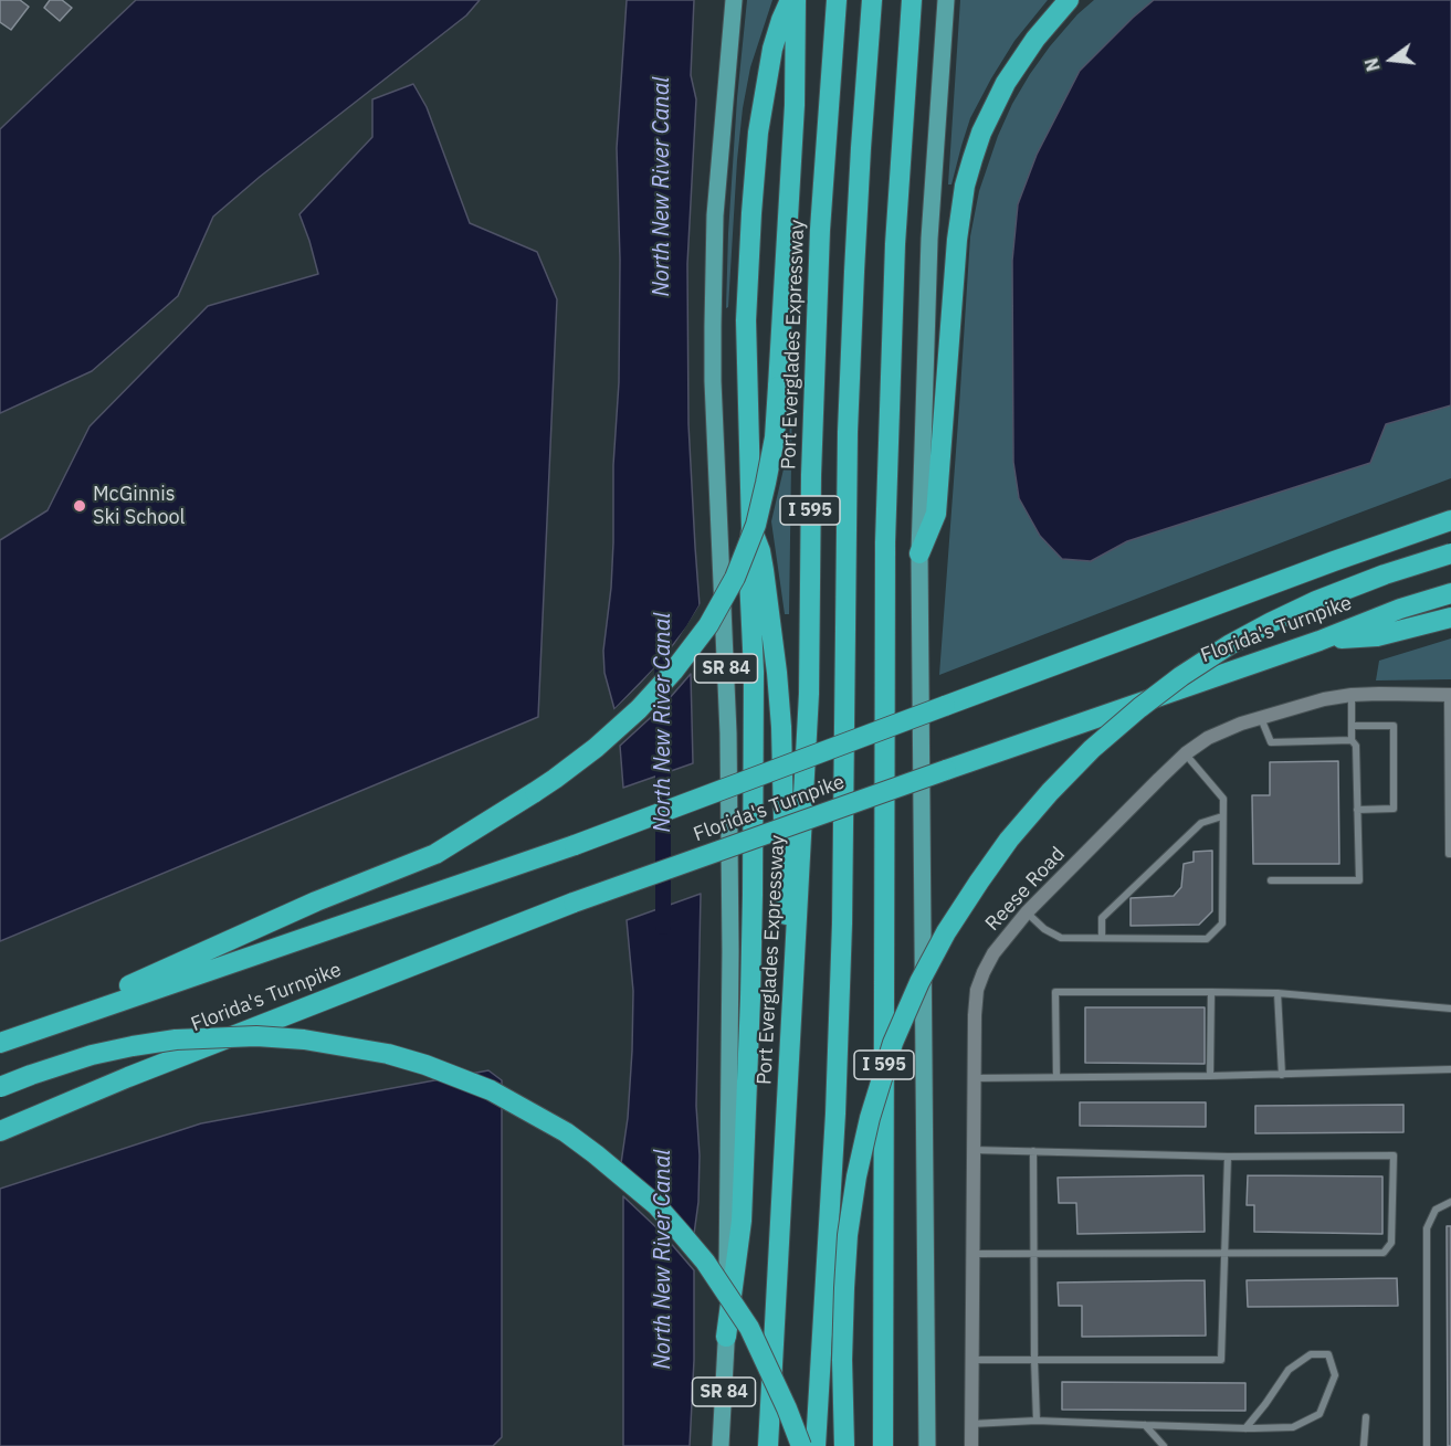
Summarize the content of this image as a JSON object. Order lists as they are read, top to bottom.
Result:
{
  "streets": {
    "highway": ["Port Everglades Expressway", "I 595", "Florida's Turnpike"],
    "main road": ["SR 84"],
    "street": ["Reese Road"]
  },
  "water": ["North New River Canal"],
  "places": ["McGinnis Ski School"],
  "north": "left"
}
